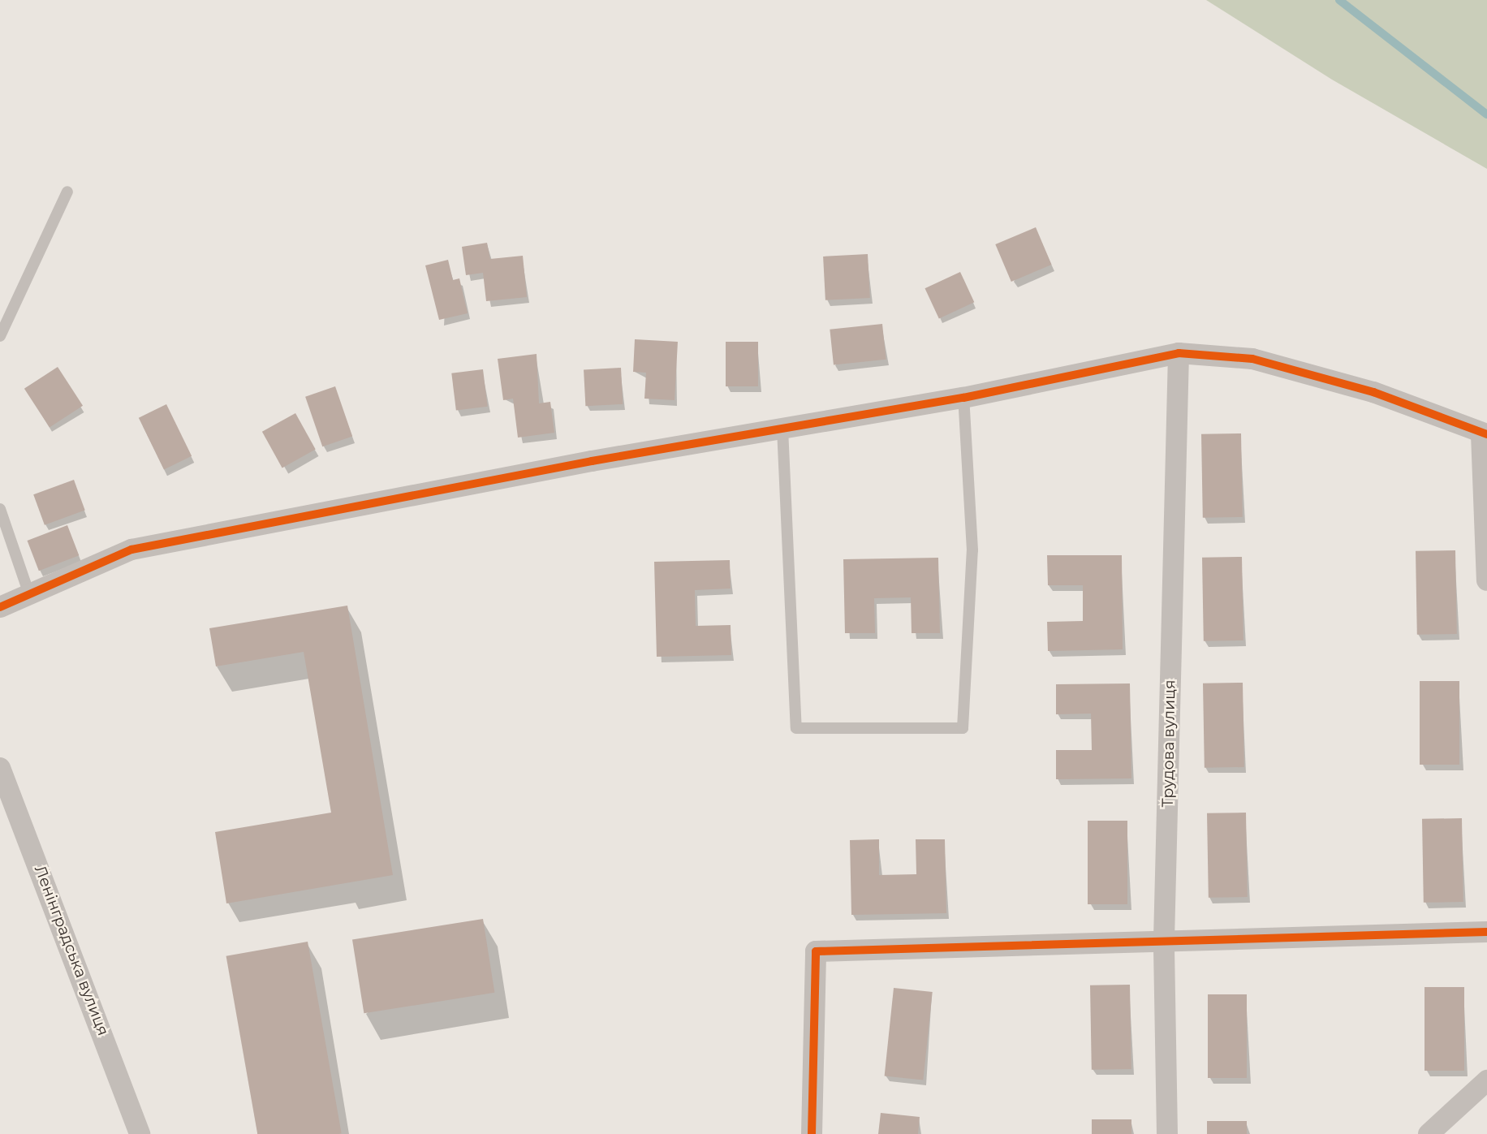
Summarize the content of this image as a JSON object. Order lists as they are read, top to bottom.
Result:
{
  "streets": {
    "street": ["Трудова вулиця", "Ленінградська вулиця"]
  }
}
